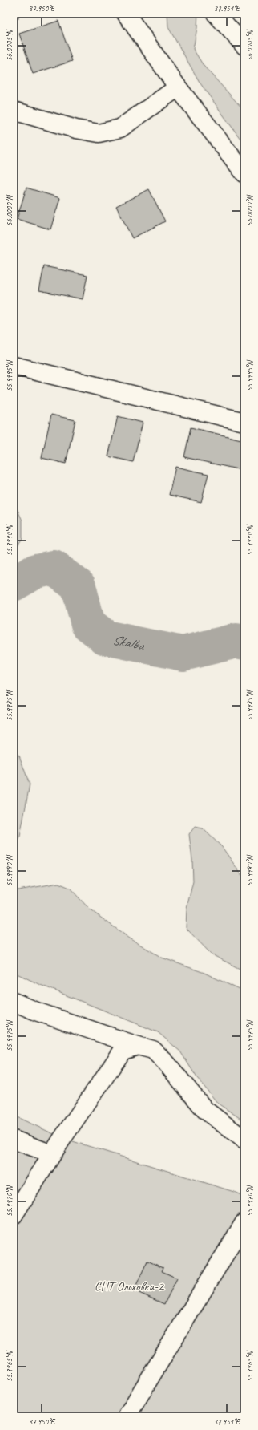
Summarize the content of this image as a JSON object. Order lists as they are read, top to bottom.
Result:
{
  "water": ["Skalba"],
  "parks": ["СНТ Ольховка-2"],
  "coordinates": [
    "37.950°E",
    "37.951°E",
    "56.0005°N",
    "56.0000°N",
    "55.9995°N",
    "55.9990°N",
    "55.9985°N",
    "55.9980°N",
    "55.9975°N",
    "55.9970°N",
    "55.9965°N"
  ]
}
